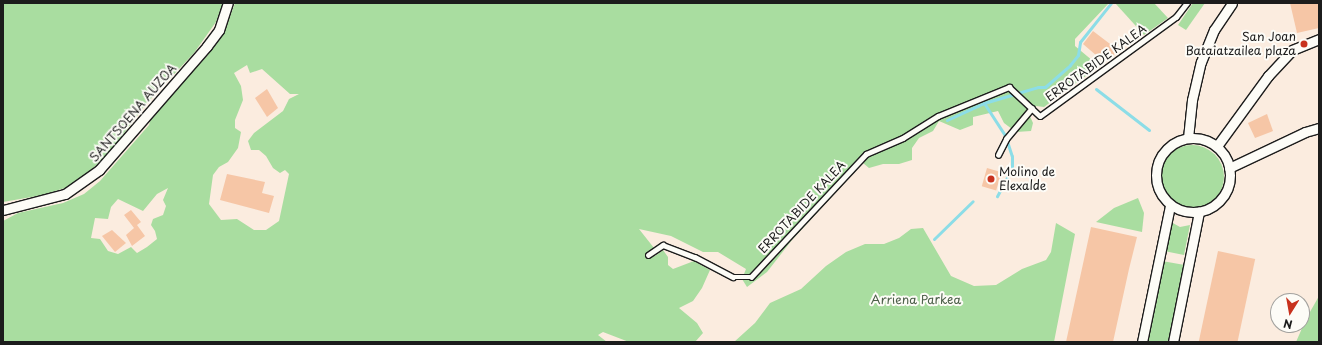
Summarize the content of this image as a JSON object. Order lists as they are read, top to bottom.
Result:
{
  "streets": {
    "street": ["SANTSOENA AUZOA"],
    "lane": ["ERROTABIDE KALEA"]
  },
  "parks": ["Arriena Parkea"],
  "places": ["San Joan Bataiatzailea plaza", "Molino de Elexalde"],
  "north": "bottom"
}
